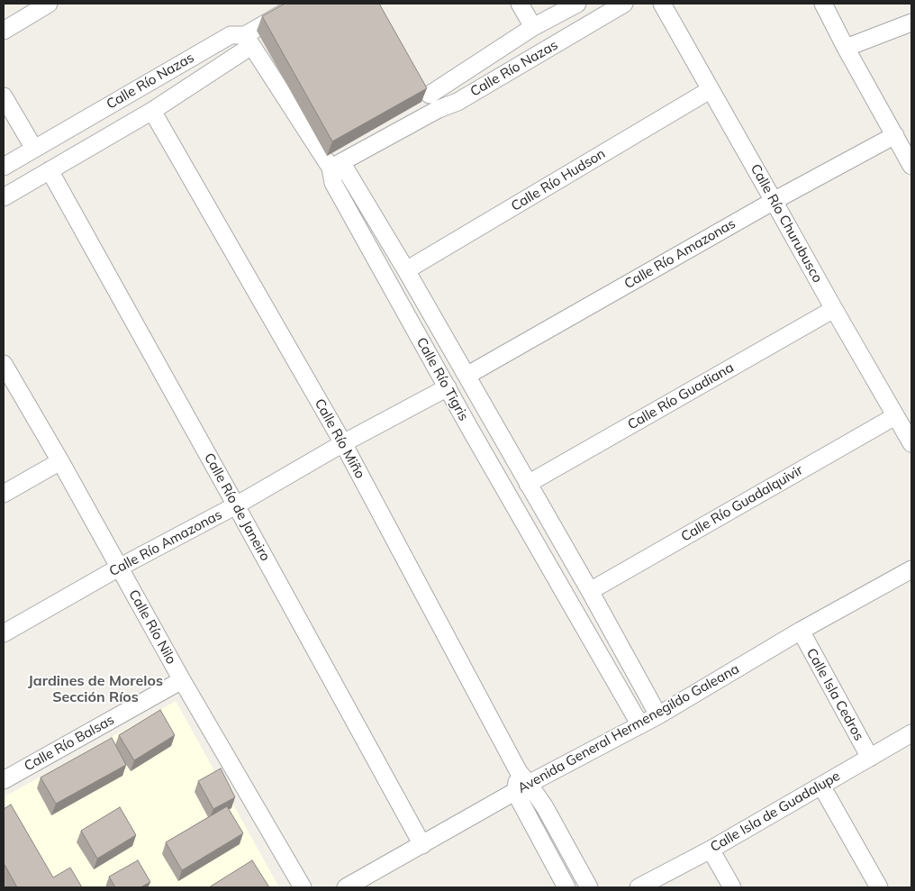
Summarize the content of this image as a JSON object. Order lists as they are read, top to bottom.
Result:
{
  "streets": {
    "street": [
      "Calle Río Nazas",
      "Calle Río Hudson",
      "Calle Río Churubusco",
      "Calle Río Amazonas",
      "Calle Río Tigris",
      "Calle Río Guadiana",
      "Calle Río Miño",
      "Calle Río Guadalquivir",
      "Calle Río de Janeiro",
      "Calle Río Nilo",
      "Calle Isla Cedros",
      "Avenida General Hermenegildo Galeana",
      "Calle Río Balsas",
      "Calle Isla de Guadalupe"
    ]
  },
  "crossings": [
    ["Calle Río Nazas", "Calle Río Tigris"],
    ["Calle Río Nazas", "Calle Río Miño"],
    ["Calle Río Nazas", "Calle Río de Janeiro"],
    ["Calle Río Hudson", "Calle Río Churubusco"],
    ["Calle Río Hudson", "Calle Río Tigris"],
    ["Calle Río Churubusco", "Calle Río Amazonas"],
    ["Calle Río Churubusco", "Calle Río Guadiana"],
    ["Calle Río Churubusco", "Calle Río Guadalquivir"],
    ["Calle Río Amazonas", "Calle Río Tigris"],
    ["Calle Río Amazonas", "Calle Río Miño"],
    ["Calle Río Amazonas", "Calle Río de Janeiro"],
    ["Calle Río Amazonas", "Calle Río Nilo"],
    ["Calle Río Tigris", "Calle Río Guadiana"],
    ["Calle Río Tigris", "Calle Río Guadalquivir"],
    ["Calle Río Tigris", "Avenida General Hermenegildo Galeana"],
    ["Calle Río Miño", "Avenida General Hermenegildo Galeana"],
    ["Calle Río de Janeiro", "Avenida General Hermenegildo Galeana"],
    ["Calle Río Nilo", "Calle Río Balsas"],
    ["Calle Isla Cedros", "Avenida General Hermenegildo Galeana"],
    ["Calle Isla Cedros", "Calle Isla de Guadalupe"]
  ],
  "districts": ["Jardines de Morelos Sección Ríos"]
}
